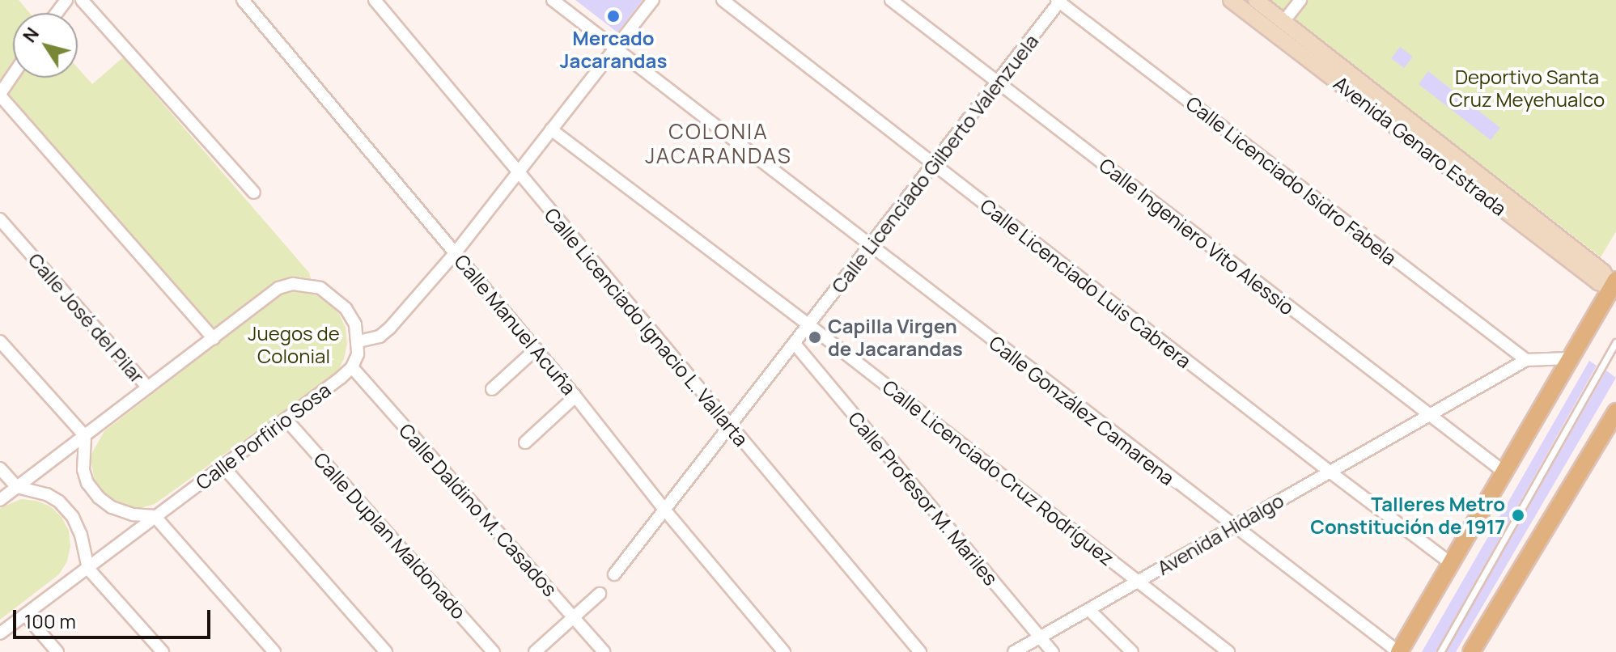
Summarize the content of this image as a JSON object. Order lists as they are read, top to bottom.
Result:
{
  "streets": {
    "street": [
      "Avenida Genaro Estrada",
      "Calle Licenciado Gilberto Valenzuela",
      "Calle Licenciado Isidro Fabela",
      "Calle Ingeniero Vito Alessio",
      "Calle Licenciado Luis Cabrera",
      "Calle José del Pilar",
      "Calle Manuel Acuña",
      "Calle Licenciado Ignacio L. Vallarta",
      "Calle González Camarena",
      "Calle Porfirio Sosa",
      "Calle Licenciado Cruz Rodríguez",
      "Calle Profesor M. Mariles",
      "Calle Daldino M. Casados",
      "Avenida Hidalgo",
      "Calle Duplan Maldonado"
    ]
  },
  "crossings": [
    ["Calle Licenciado Gilberto Valenzuela", "Calle Licenciado Isidro Fabela"],
    ["Calle Licenciado Gilberto Valenzuela", "Calle Ingeniero Vito Alessio"],
    ["Calle Licenciado Gilberto Valenzuela", "Calle Licenciado Luis Cabrera"],
    ["Calle Licenciado Gilberto Valenzuela", "Calle Manuel Acuña"],
    ["Calle Licenciado Gilberto Valenzuela", "Calle Licenciado Ignacio L. Vallarta"],
    ["Calle Licenciado Gilberto Valenzuela", "Calle González Camarena"],
    ["Calle Licenciado Gilberto Valenzuela", "Calle Licenciado Cruz Rodríguez"],
    ["Calle Licenciado Gilberto Valenzuela", "Calle Profesor M. Mariles"],
    ["Calle Licenciado Isidro Fabela", "Avenida Hidalgo"],
    ["Calle Ingeniero Vito Alessio", "Avenida Hidalgo"],
    ["Calle Licenciado Luis Cabrera", "Avenida Hidalgo"],
    ["Calle González Camarena", "Avenida Hidalgo"],
    ["Calle Porfirio Sosa", "Calle Daldino M. Casados"],
    ["Calle Porfirio Sosa", "Calle Duplan Maldonado"],
    ["Calle Licenciado Cruz Rodríguez", "Avenida Hidalgo"],
    ["Calle Profesor M. Mariles", "Avenida Hidalgo"]
  ],
  "districts": ["COLONIA JACARANDAS"],
  "parks": ["Deportivo Santa Cruz Meyehualco", "Juegos de Colonial"],
  "places": ["Mercado Jacarandas", "Capilla Virgen de Jacarandas", "Talleres Metro Constitución de 1917"],
  "scale_bar": "100 m",
  "north": "top left"
}
